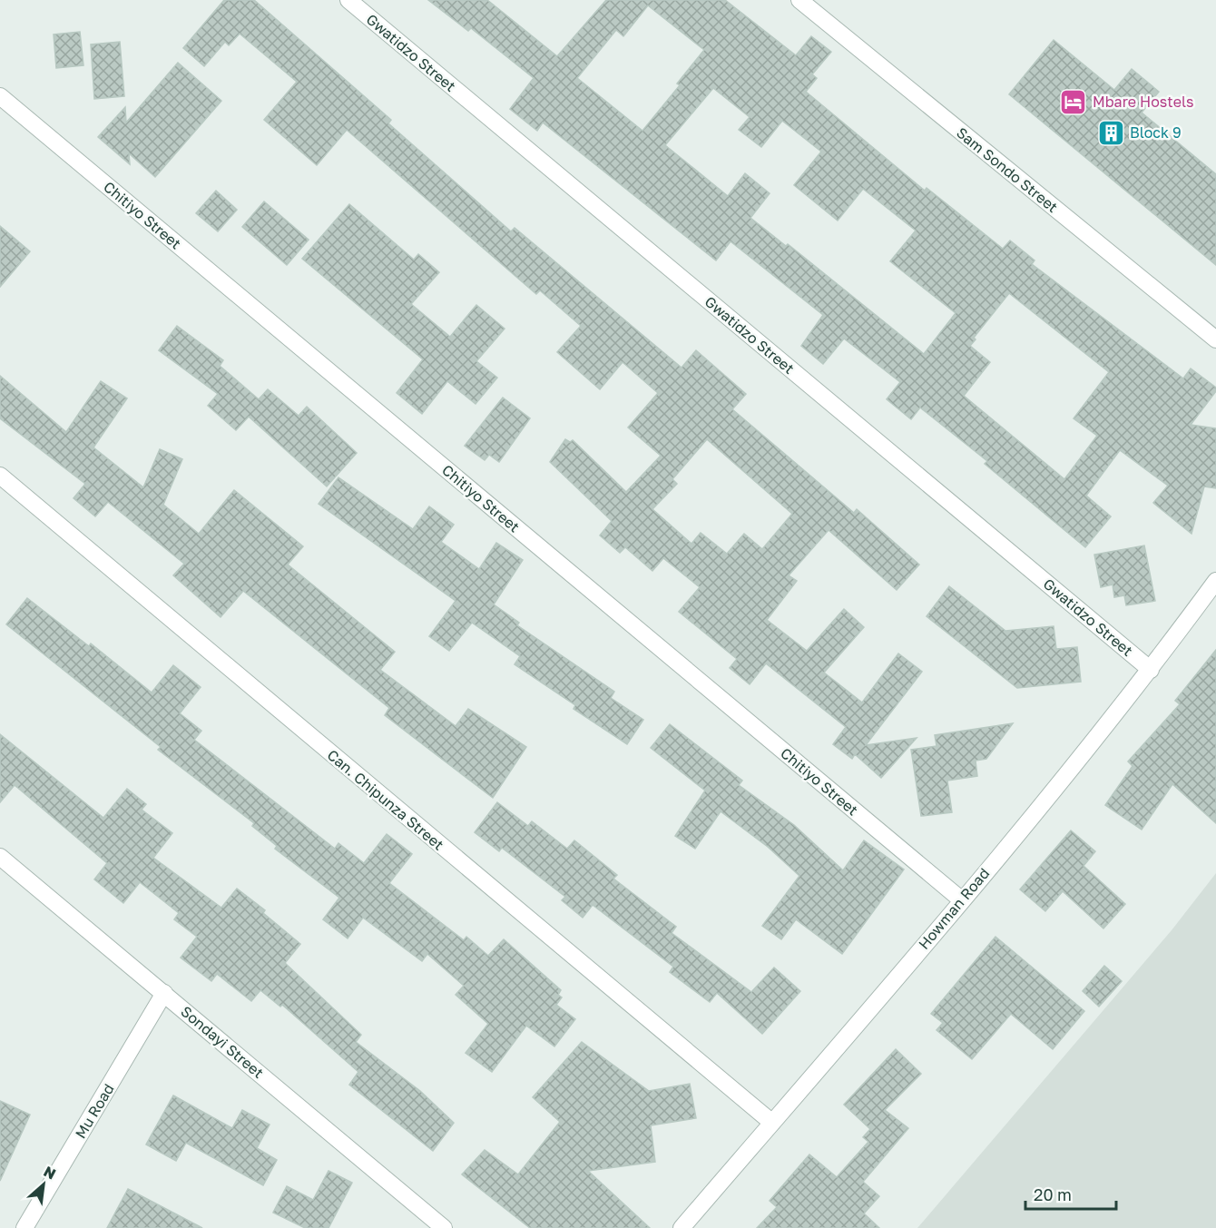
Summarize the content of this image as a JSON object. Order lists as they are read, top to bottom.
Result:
{
  "streets": {
    "street": [
      "Gwatidzo Street",
      "Sam Sondo Street",
      "Chitiyo Street",
      "Can. Chipunza Street",
      "Howman Road",
      "Sondayi Street",
      "Mu Road"
    ]
  },
  "crossings": [
    ["Gwatidzo Street", "Howman Road"],
    ["Chitiyo Street", "Howman Road"],
    ["Can. Chipunza Street", "Howman Road"],
    ["Sondayi Street", "Mu Road"]
  ],
  "places": {
    "hotel": ["Mbare Hostels"],
    "building": ["Block 9"]
  },
  "scale_bar": "20 m",
  "north": "top right"
}
